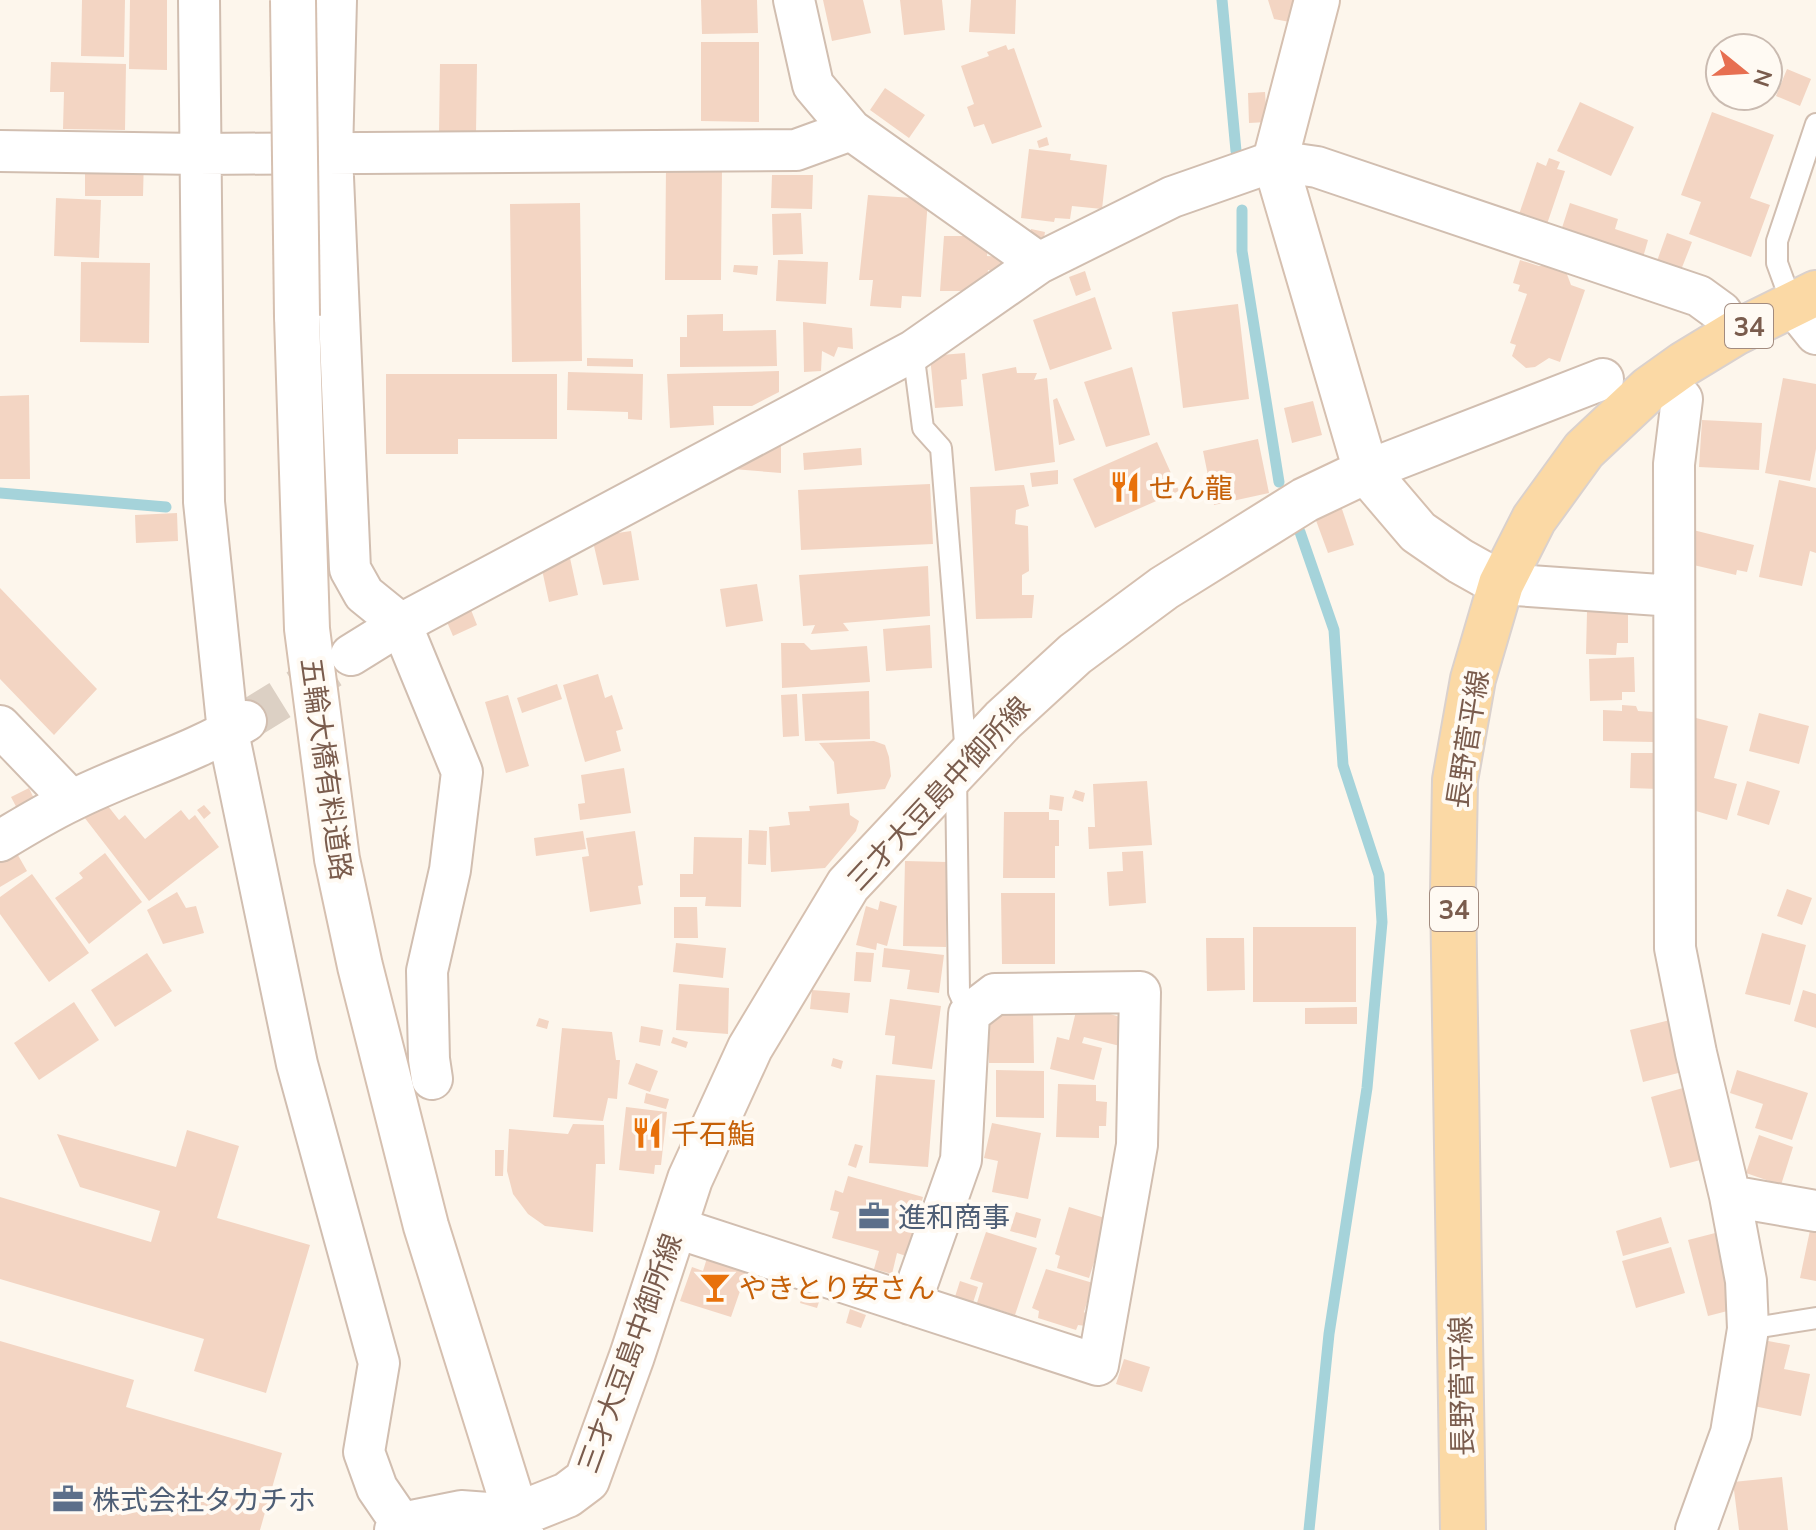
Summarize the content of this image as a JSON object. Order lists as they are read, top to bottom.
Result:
{
  "streets": {
    "main road": [
      "34",
      "長野菅平線",
      "五輪大橋有料道路",
      "三才大豆島中御所線"
    ]
  },
  "crossings": [
    ["五輪大橋有料道路", "三才大豆島中御所線"]
  ],
  "places": {
    "restaurant": ["せん龍", "千石鮨"],
    "office": ["進和商事", "株式会社タカチホ"],
    "bar": ["やきとり安さん"]
  },
  "north": "right"
}
